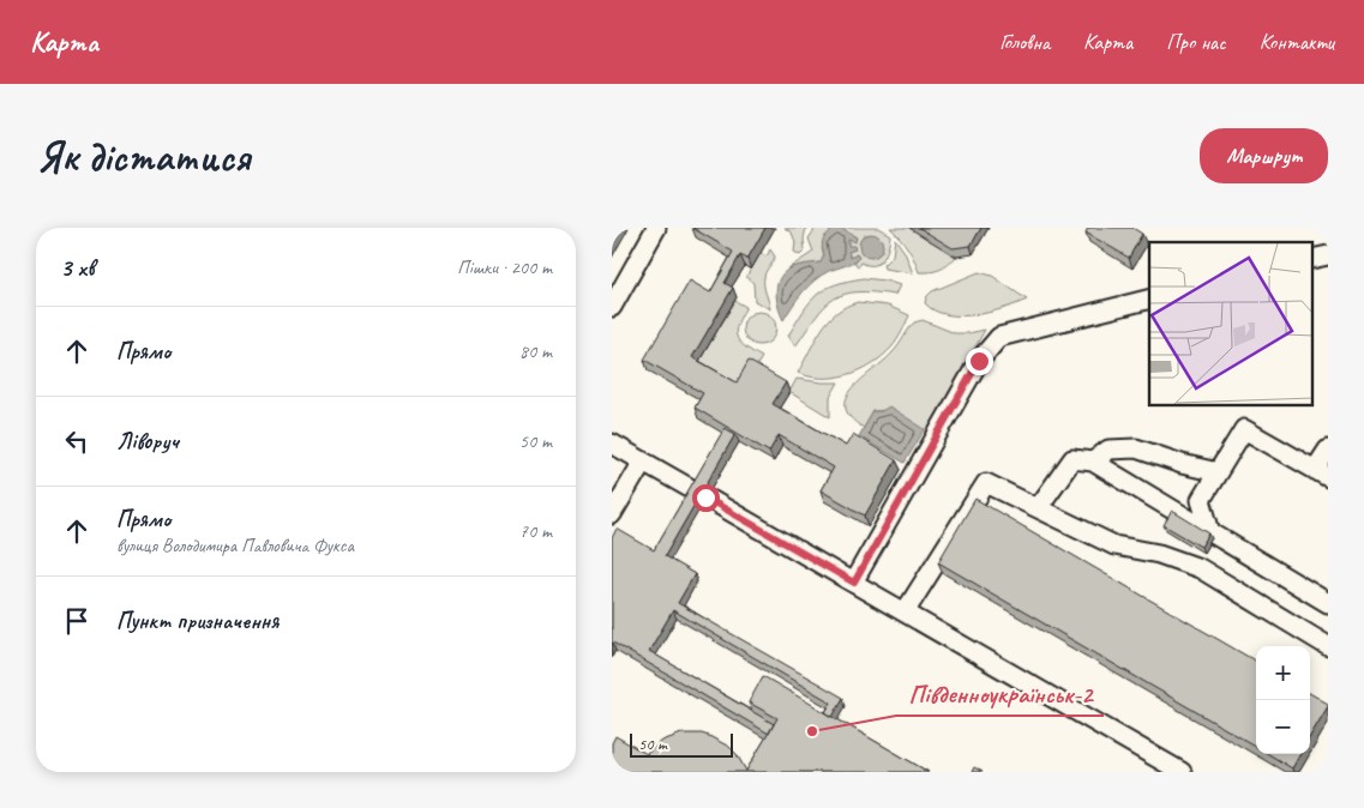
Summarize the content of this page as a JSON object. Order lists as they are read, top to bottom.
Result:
{
  "places": ["Південноукраїнськ-2"],
  "scale_bar": "50 m",
  "page": {
    "header": "Карта",
    "nav": [
      "Головна",
      "Карта",
      "Про нас",
      "Контакти"
    ],
    "buttons": "Маршрут",
    "title": "Як дістатися",
    "heading": ["3 хв", "Пішки · 200 m"],
    "list": [
      ["Прямо", "80 m"],
      ["Ліворуч", "50 m"],
      ["Прямо", "вулиця Володимира Павловича Фукса", "70 m"],
      "Пункт призначення"
    ],
    "map_buttons": ["+", "−"],
    "scale": "50 m"
  }
}
